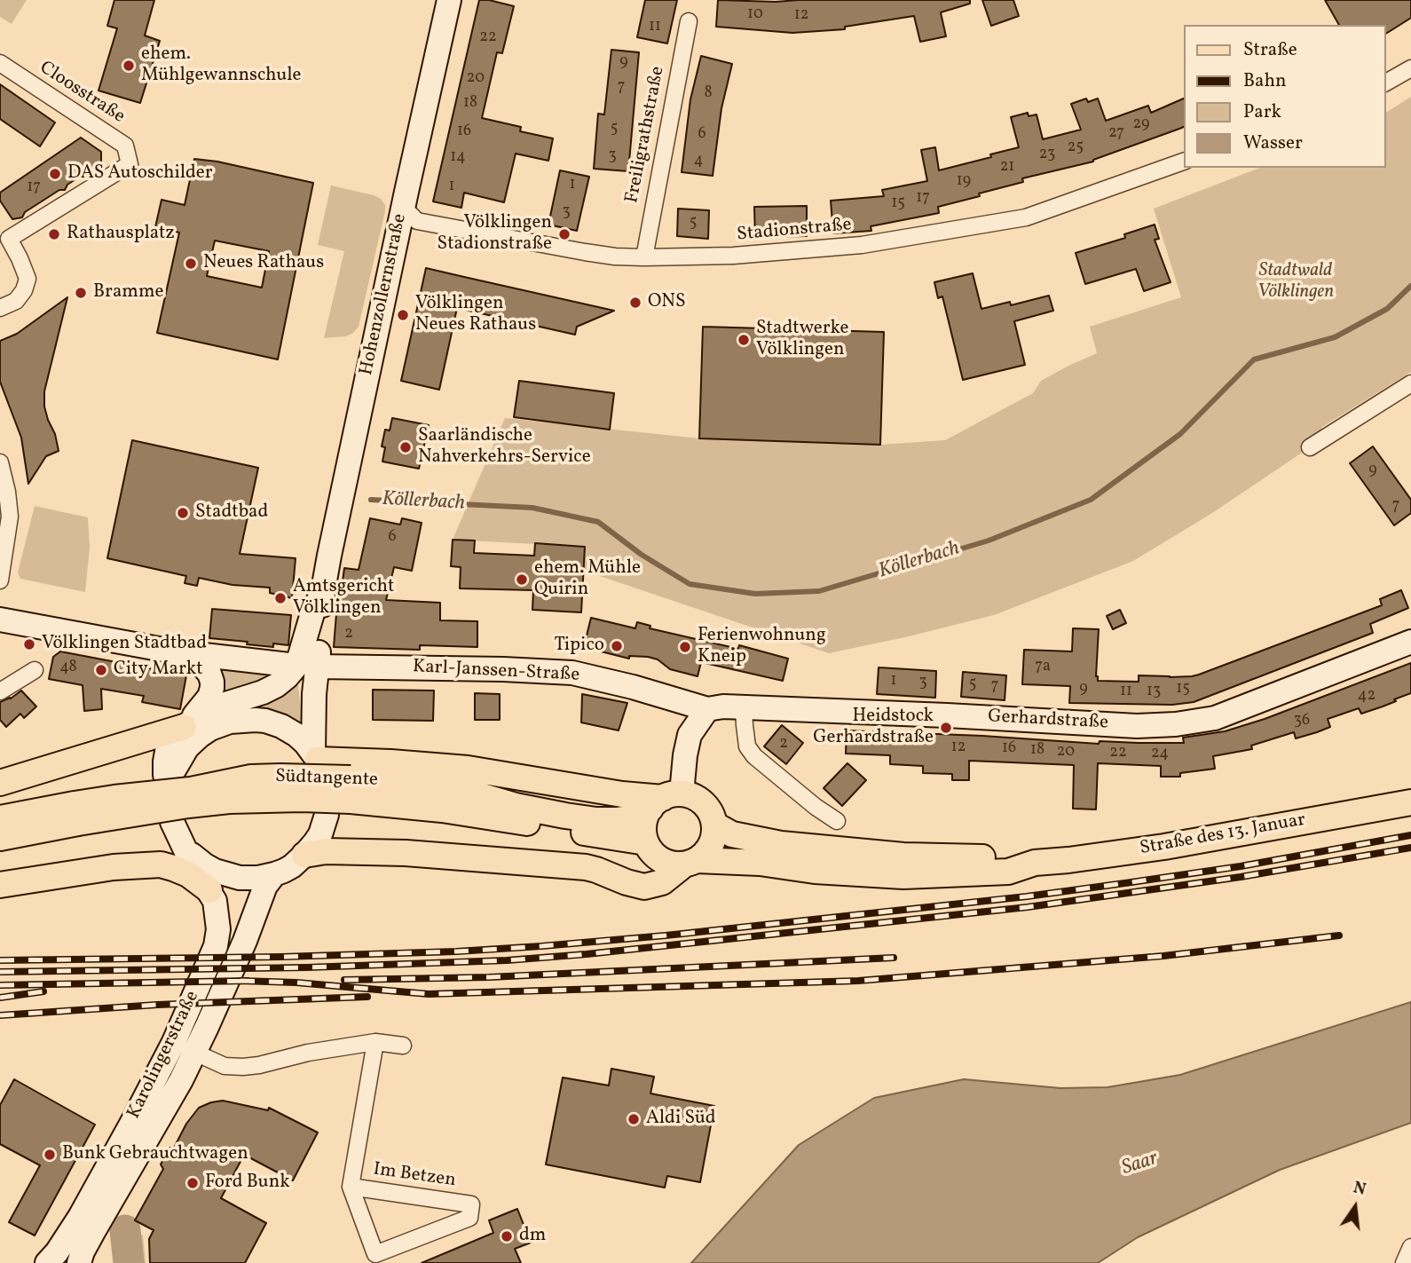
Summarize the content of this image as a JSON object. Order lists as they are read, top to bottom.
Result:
{
  "streets": {
    "main road": [
      "Hohenzollernstraße",
      "Karl-Janssen-Straße",
      "Gerhardstraße",
      "Südtangente",
      "Straße des 13. Januar",
      "Karolingerstraße"
    ],
    "street": [
      "Cloosstraße",
      "Freiligrathstraße",
      "Stadionstraße",
      "Im Betzen"
    ]
  },
  "crossings": [
    ["Freiligrathstraße", "Stadionstraße"],
    ["Stadionstraße", "Hohenzollernstraße"],
    ["Hohenzollernstraße", "Karl-Janssen-Straße"],
    ["Hohenzollernstraße", "Karolingerstraße"],
    ["Karl-Janssen-Straße", "Gerhardstraße"],
    ["Karl-Janssen-Straße", "Karolingerstraße"],
    ["Südtangente", "Straße des 13. Januar"]
  ],
  "water": ["Köllerbach", "Saar"],
  "parks": ["Stadtwald Völklingen"],
  "places": [
    "ehem. Mühlgewannschule",
    "DAS Autoschilder",
    "Rathausplatz",
    "Völklingen Stadionstraße",
    "Neues Rathaus",
    "Bramme",
    "ONS",
    "Völklingen Neues Rathaus",
    "Stadtwerke Völklingen",
    "Saarländische Nahverkehrs-Service",
    "Stadtbad",
    "ehem. Mühle Quirin",
    "Amtsgericht Völklingen",
    "Völklingen Stadtbad",
    "Tipico",
    "Ferienwohnung Kneip",
    "City Markt",
    "Heidstock Gerhardstraße",
    "Aldi Süd",
    "Bunk Gebrauchtwagen",
    "Ford Bunk",
    "dm"
  ],
  "house_numbers": [
    "10",
    "12",
    "11",
    "22",
    "9",
    "20",
    "7",
    "8",
    "18",
    "29",
    "5",
    "16",
    "27",
    "6",
    "25",
    "23",
    "3",
    "14",
    "4",
    "21",
    "19",
    "1",
    "1",
    "17",
    "17",
    "15",
    "3",
    "5",
    "9",
    "7",
    "6",
    "2",
    "7a",
    "48",
    "1",
    "3",
    "5",
    "7",
    "9",
    "15",
    "11",
    "13",
    "42",
    "36",
    "2",
    "12",
    "16",
    "18",
    "20",
    "22",
    "24"
  ],
  "legend": [
    "Straße",
    "Bahn",
    "Park",
    "Wasser"
  ],
  "north": "top"
}
